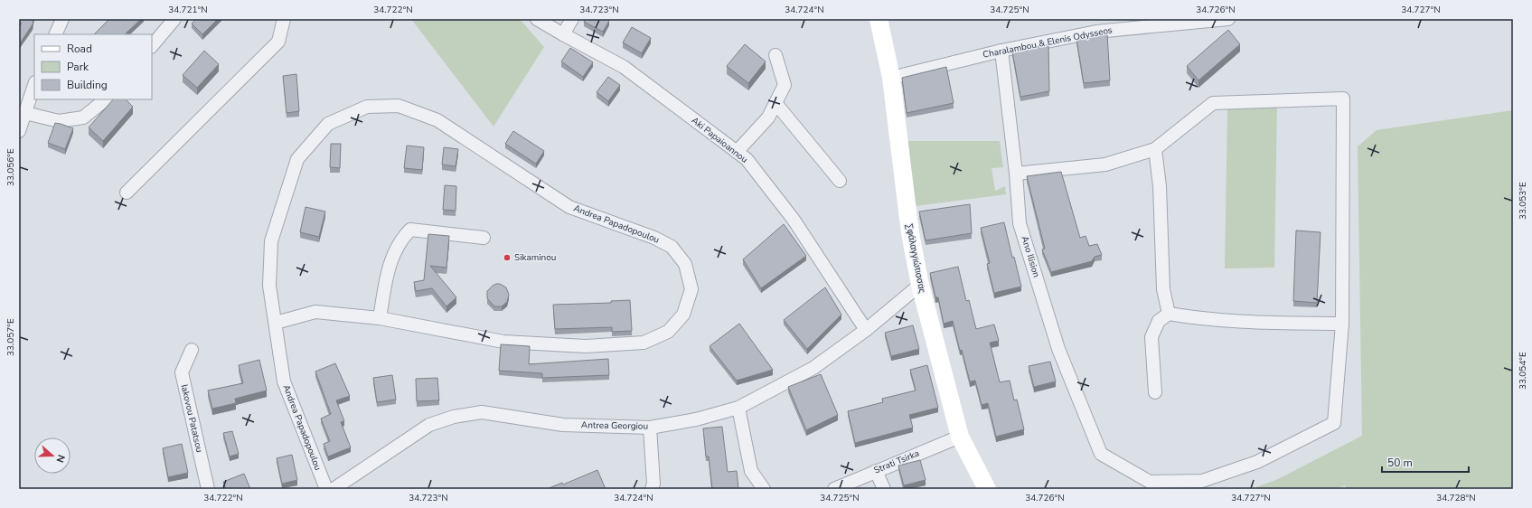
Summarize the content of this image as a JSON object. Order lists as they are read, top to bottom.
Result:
{
  "streets": {
    "street": [
      "Charalambou & Elenis Odysseos",
      "Aki Papaioannou",
      "Andrea Papadopoulou",
      "Ano Ilision",
      "Σφάλαγγιώτισσας",
      "Iakovou Patatsou",
      "Antrea Georgiou",
      "Strati Tsirka"
    ]
  },
  "crossings": [
    ["Charalambou & Elenis Odysseos", "Ano Ilision"],
    ["Charalambou & Elenis Odysseos", "Σφάλαγγιώτισσας"],
    ["Aki Papaioannou", "Antrea Georgiou"],
    ["Σφάλαγγιώτισσας", "Antrea Georgiou"],
    ["Σφάλαγγιώτισσας", "Strati Tsirka"]
  ],
  "places": ["Sikaminou"],
  "legend": ["Road", "Park", "Building"],
  "scale_bar": "50 m",
  "north": "right",
  "coordinates": [
    "34.721°N",
    "34.722°N",
    "34.723°N",
    "34.724°N",
    "34.725°N",
    "34.726°N",
    "34.727°N",
    "33.056°E",
    "33.053°E",
    "33.057°E",
    "33.054°E",
    "34.728°N"
  ]
}
